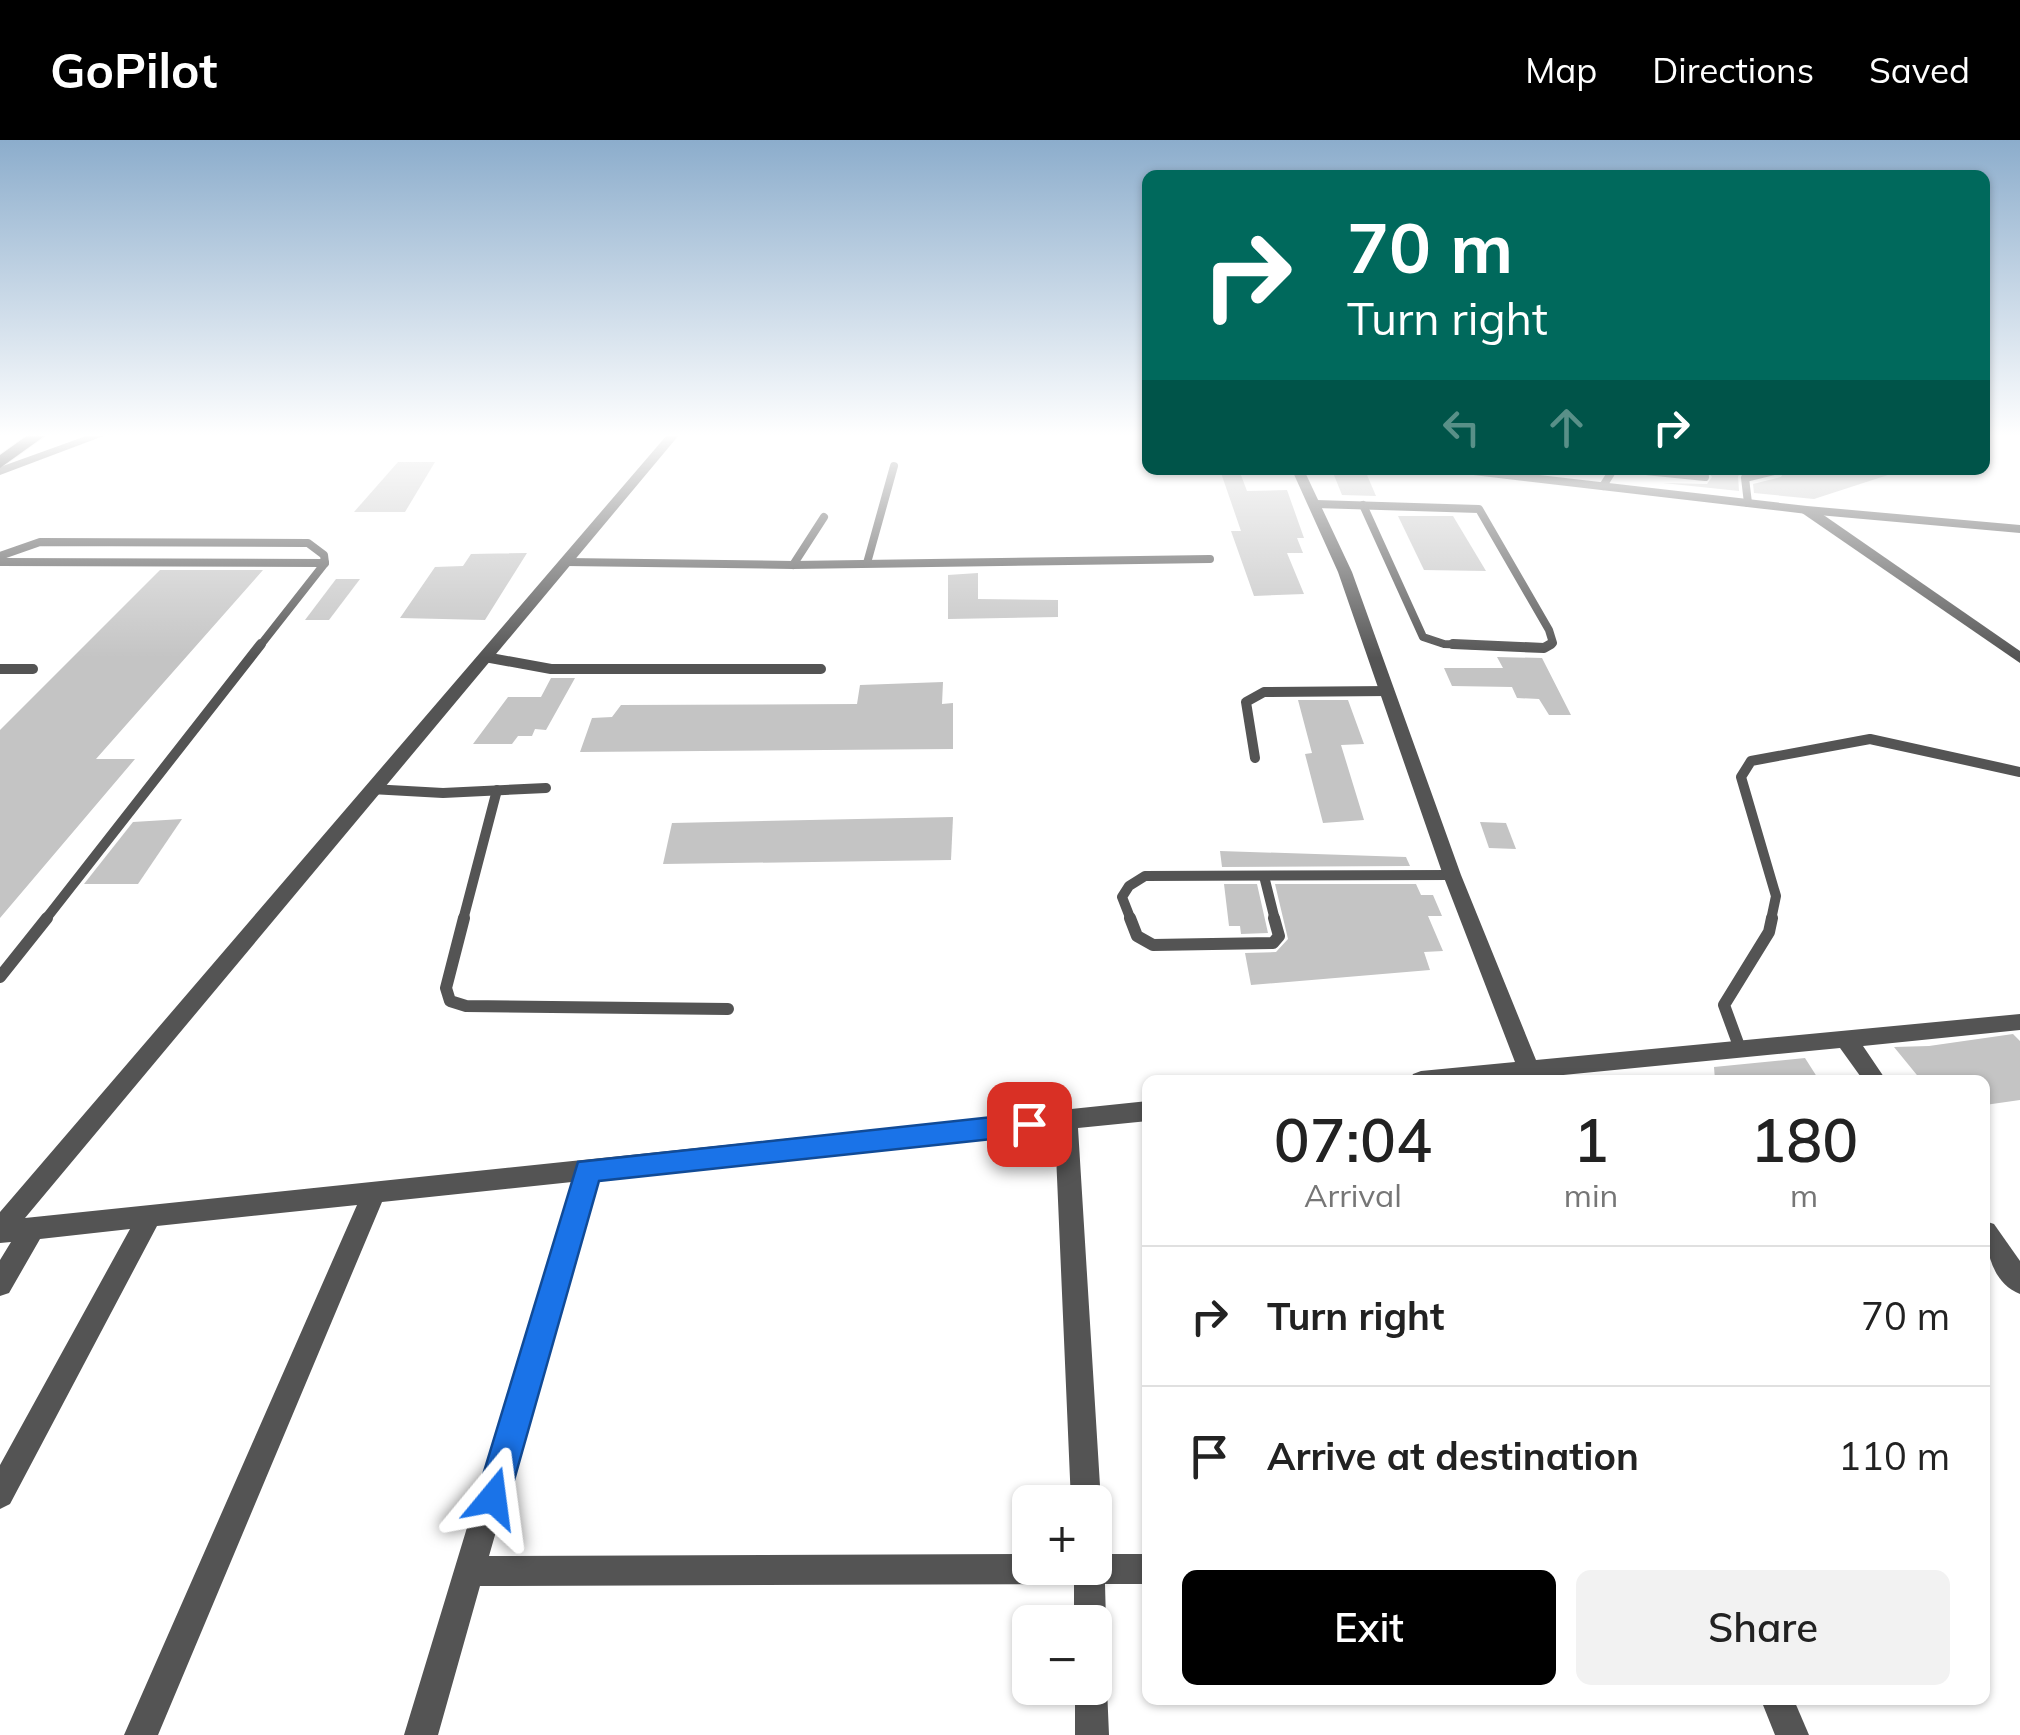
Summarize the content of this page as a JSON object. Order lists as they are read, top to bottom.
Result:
{
  "page": {
    "header": "GoPilot",
    "nav": ["Map", "Directions", "Saved"],
    "turn": ["70 m", "Turn right"],
    "eta": [
      "07:04",
      "Arrival",
      "1",
      "min",
      "180",
      "m"
    ],
    "list": [
      {
        "name": "Turn right",
        "value": "70 m"
      },
      {
        "name": "Arrive at destination",
        "value": "110 m"
      }
    ],
    "map_buttons": ["+", "−"],
    "buttons": ["Exit", "Share"]
  }
}
